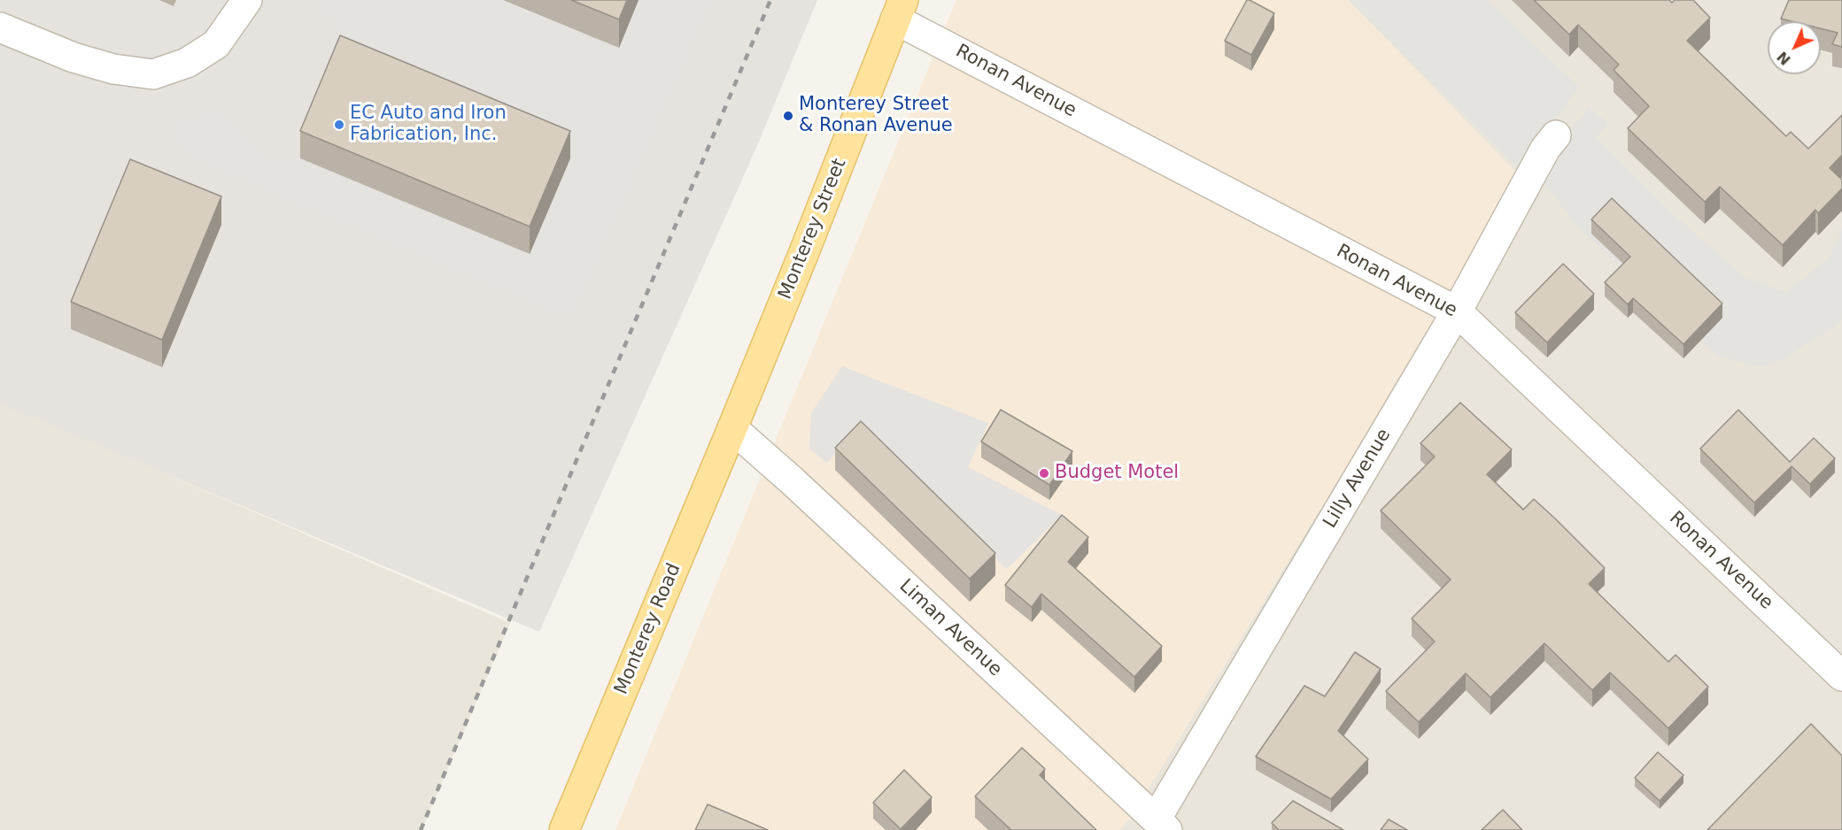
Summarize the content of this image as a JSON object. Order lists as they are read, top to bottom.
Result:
{
  "streets": {
    "main road": ["Monterey Street", "Monterey Road"],
    "street": ["Ronan Avenue", "Lilly Avenue", "Liman Avenue"]
  },
  "crossings": [
    ["Ronan Avenue", "Monterey Street"],
    ["Ronan Avenue", "Lilly Avenue"],
    ["Monterey Street", "Liman Avenue"],
    ["Monterey Street", "Monterey Road"],
    ["Lilly Avenue", "Liman Avenue"],
    ["Liman Avenue", "Monterey Road"]
  ],
  "places": ["Monterey Street & Ronan Avenue", "EC Auto and Iron Fabrication, Inc.", "Budget Motel"],
  "north": "bottom left"
}
